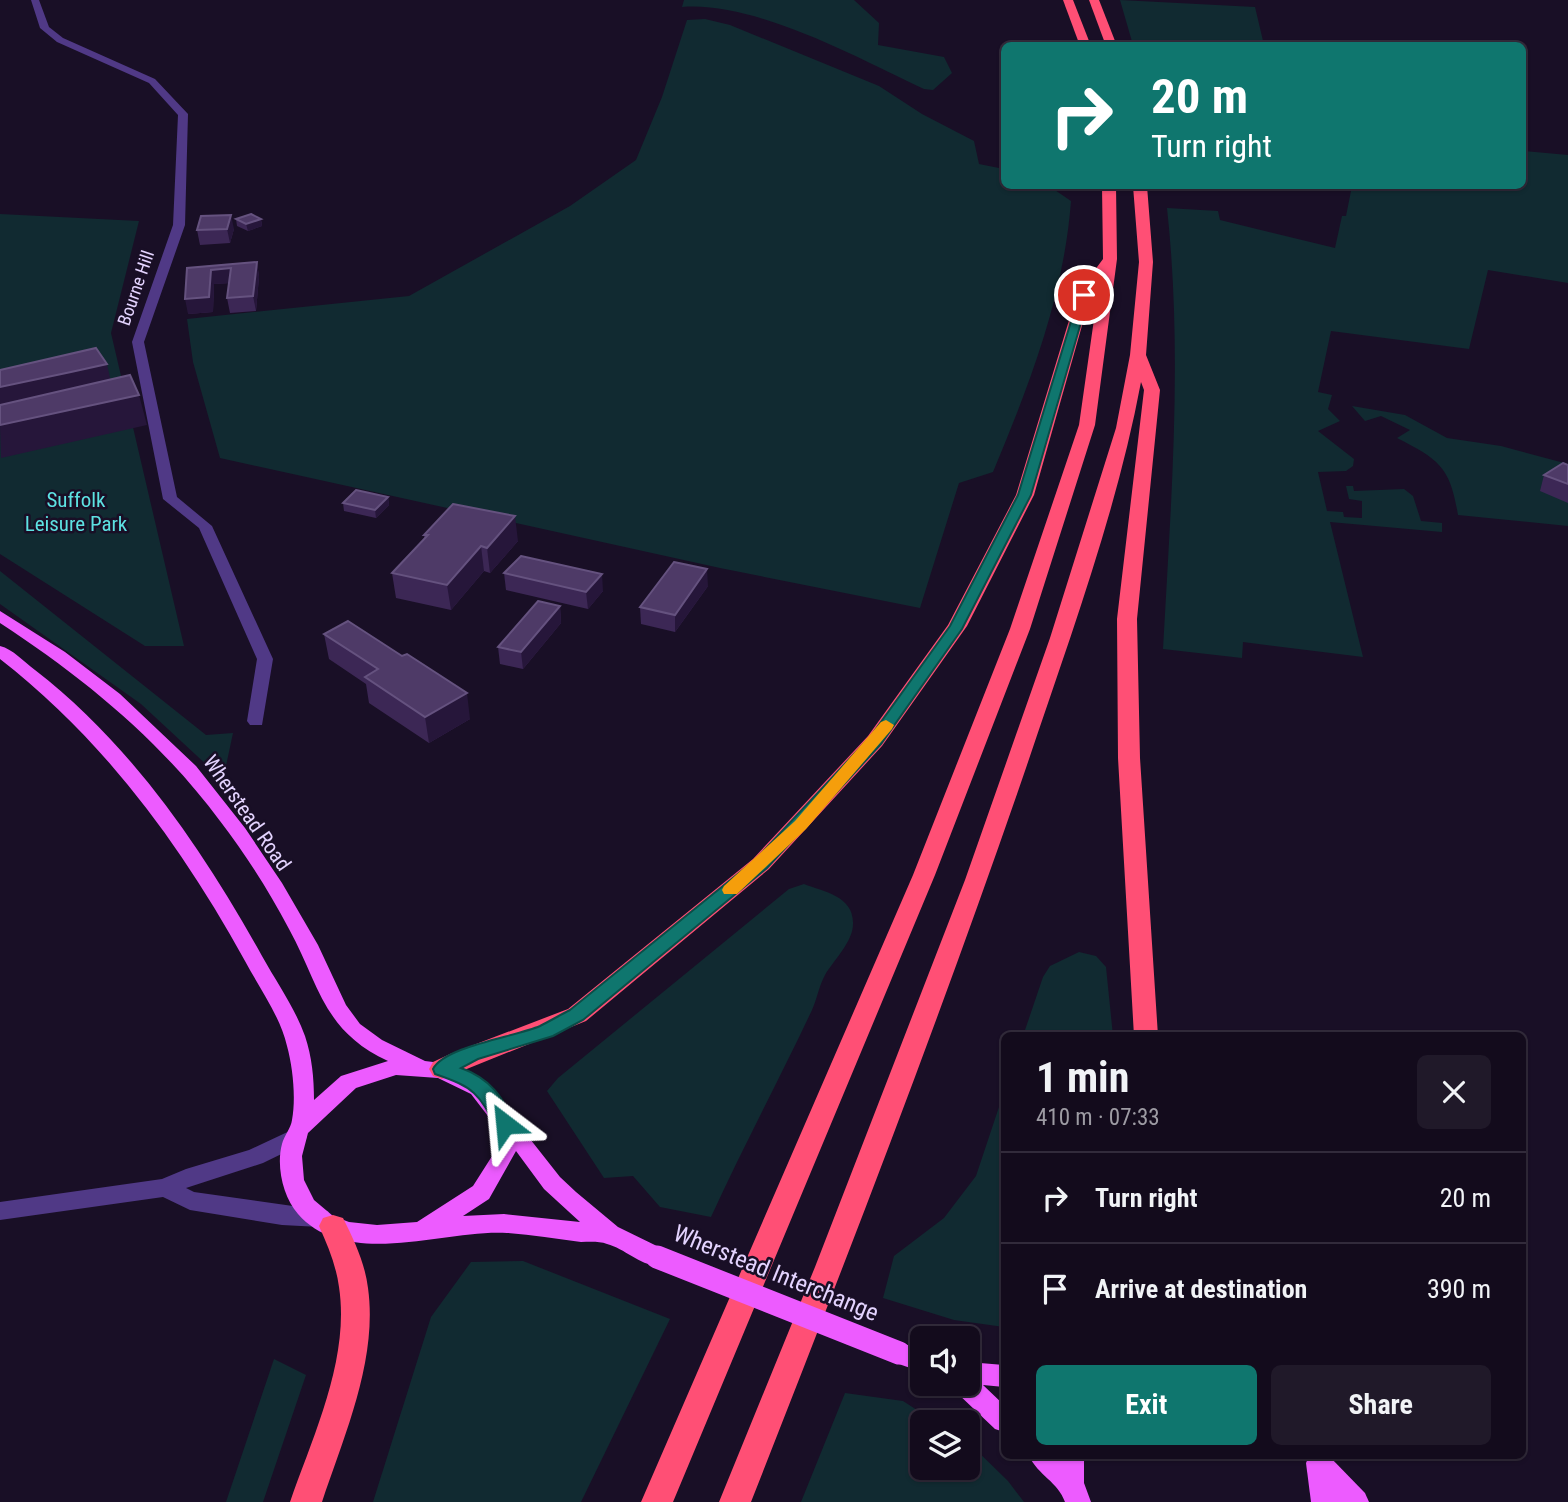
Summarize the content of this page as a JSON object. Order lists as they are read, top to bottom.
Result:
{
  "streets": {
    "main road": ["Wherstead Road", "Wherstead Interchange"],
    "street": ["Bourne Hill"]
  },
  "crossings": [
    ["Wherstead Road", "Wherstead Interchange"]
  ],
  "parks": ["Suffolk Leisure Park"],
  "page": {
    "turn": ["20 m", "Turn right"],
    "heading": ["1 min", "410 m · 07:33"],
    "list": [
      {
        "name": "Turn right",
        "value": "20 m"
      },
      {
        "name": "Arrive at destination",
        "value": "390 m"
      }
    ],
    "buttons": ["Exit", "Share"]
  }
}
